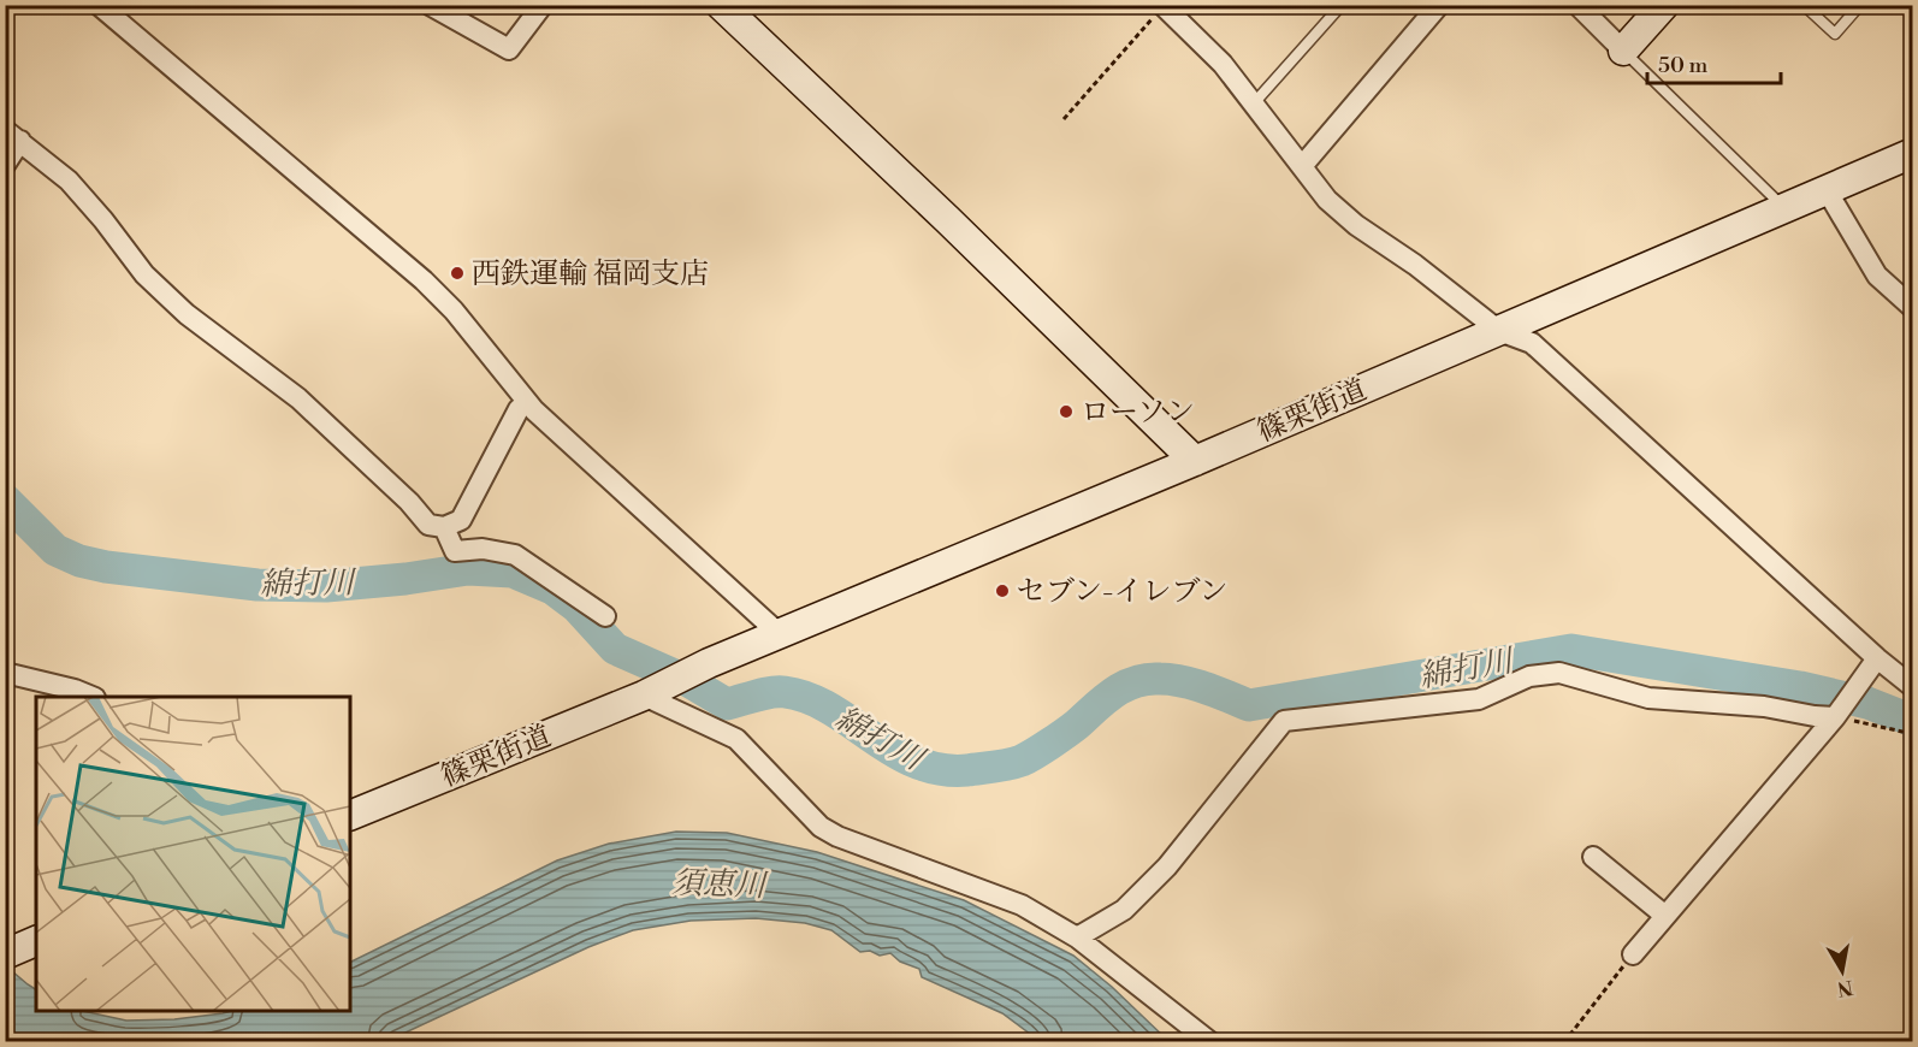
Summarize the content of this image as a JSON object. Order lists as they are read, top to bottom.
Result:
{
  "streets": {
    "main road": ["篠栗街道"]
  },
  "water": ["綿打川", "須恵川"],
  "places": ["西鉄運輸 福岡支店", "ローソン", "セブン-イレブン"],
  "scale_bar": "50 m",
  "north": "bottom"
}
